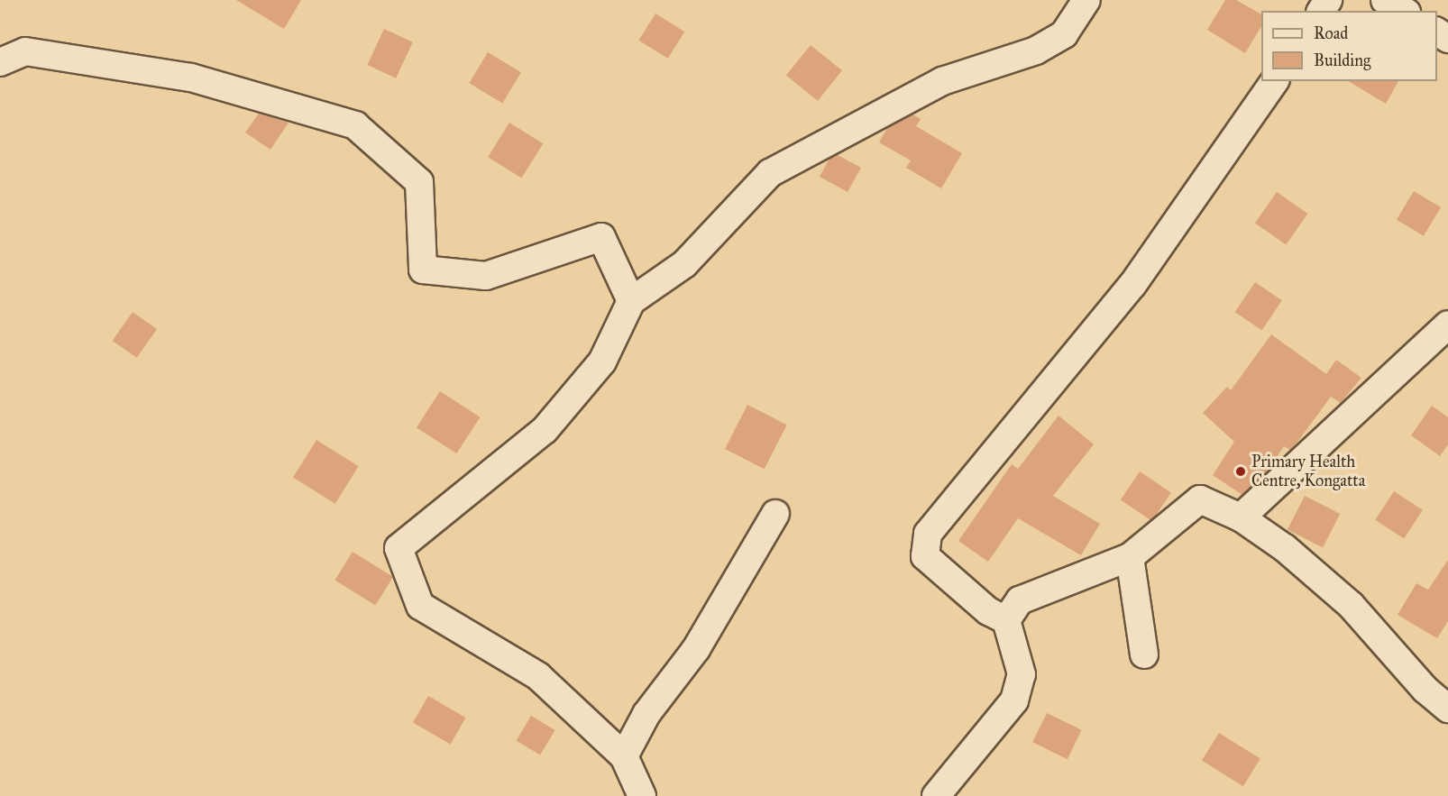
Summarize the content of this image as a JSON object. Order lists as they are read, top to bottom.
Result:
{
  "places": ["Primary Health Centre, Kongatta"],
  "legend": ["Road", "Building"]
}
